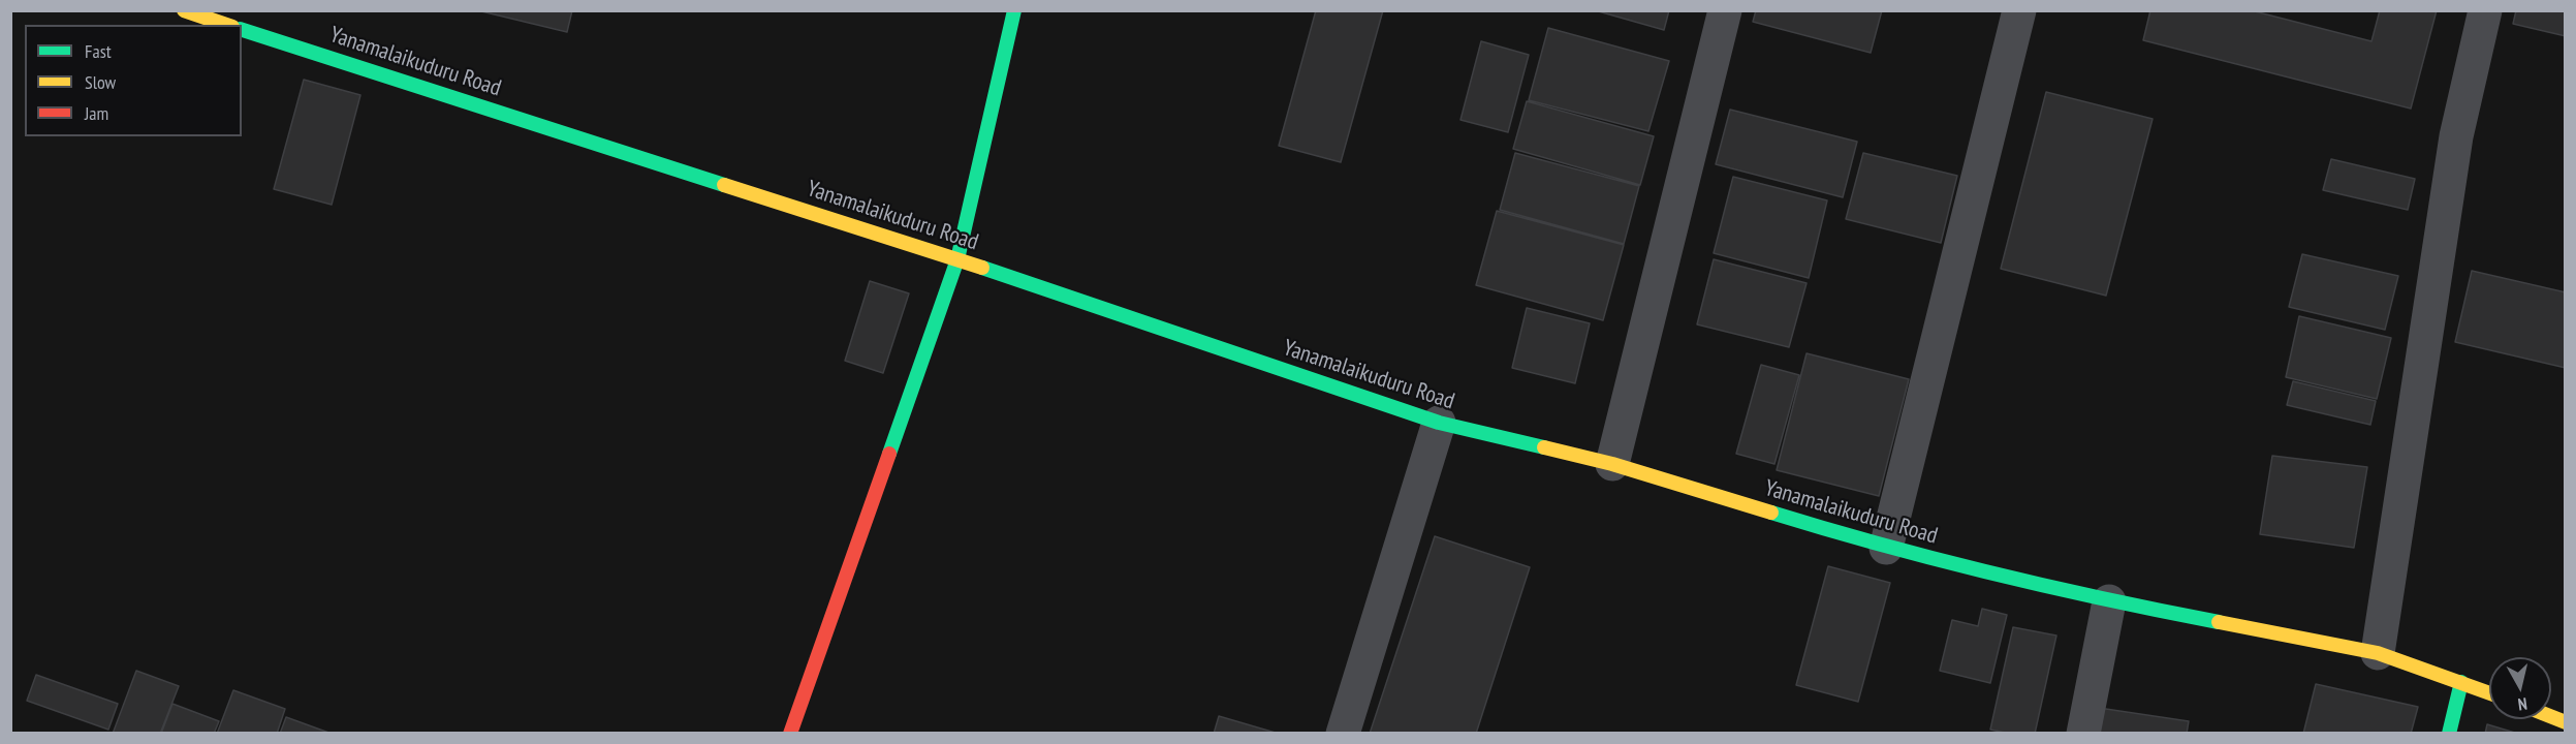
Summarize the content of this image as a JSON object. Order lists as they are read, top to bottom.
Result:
{
  "streets": {
    "street": ["Yanamalaikuduru Road"]
  },
  "legend": ["Fast", "Slow", "Jam"],
  "north": "bottom"
}
